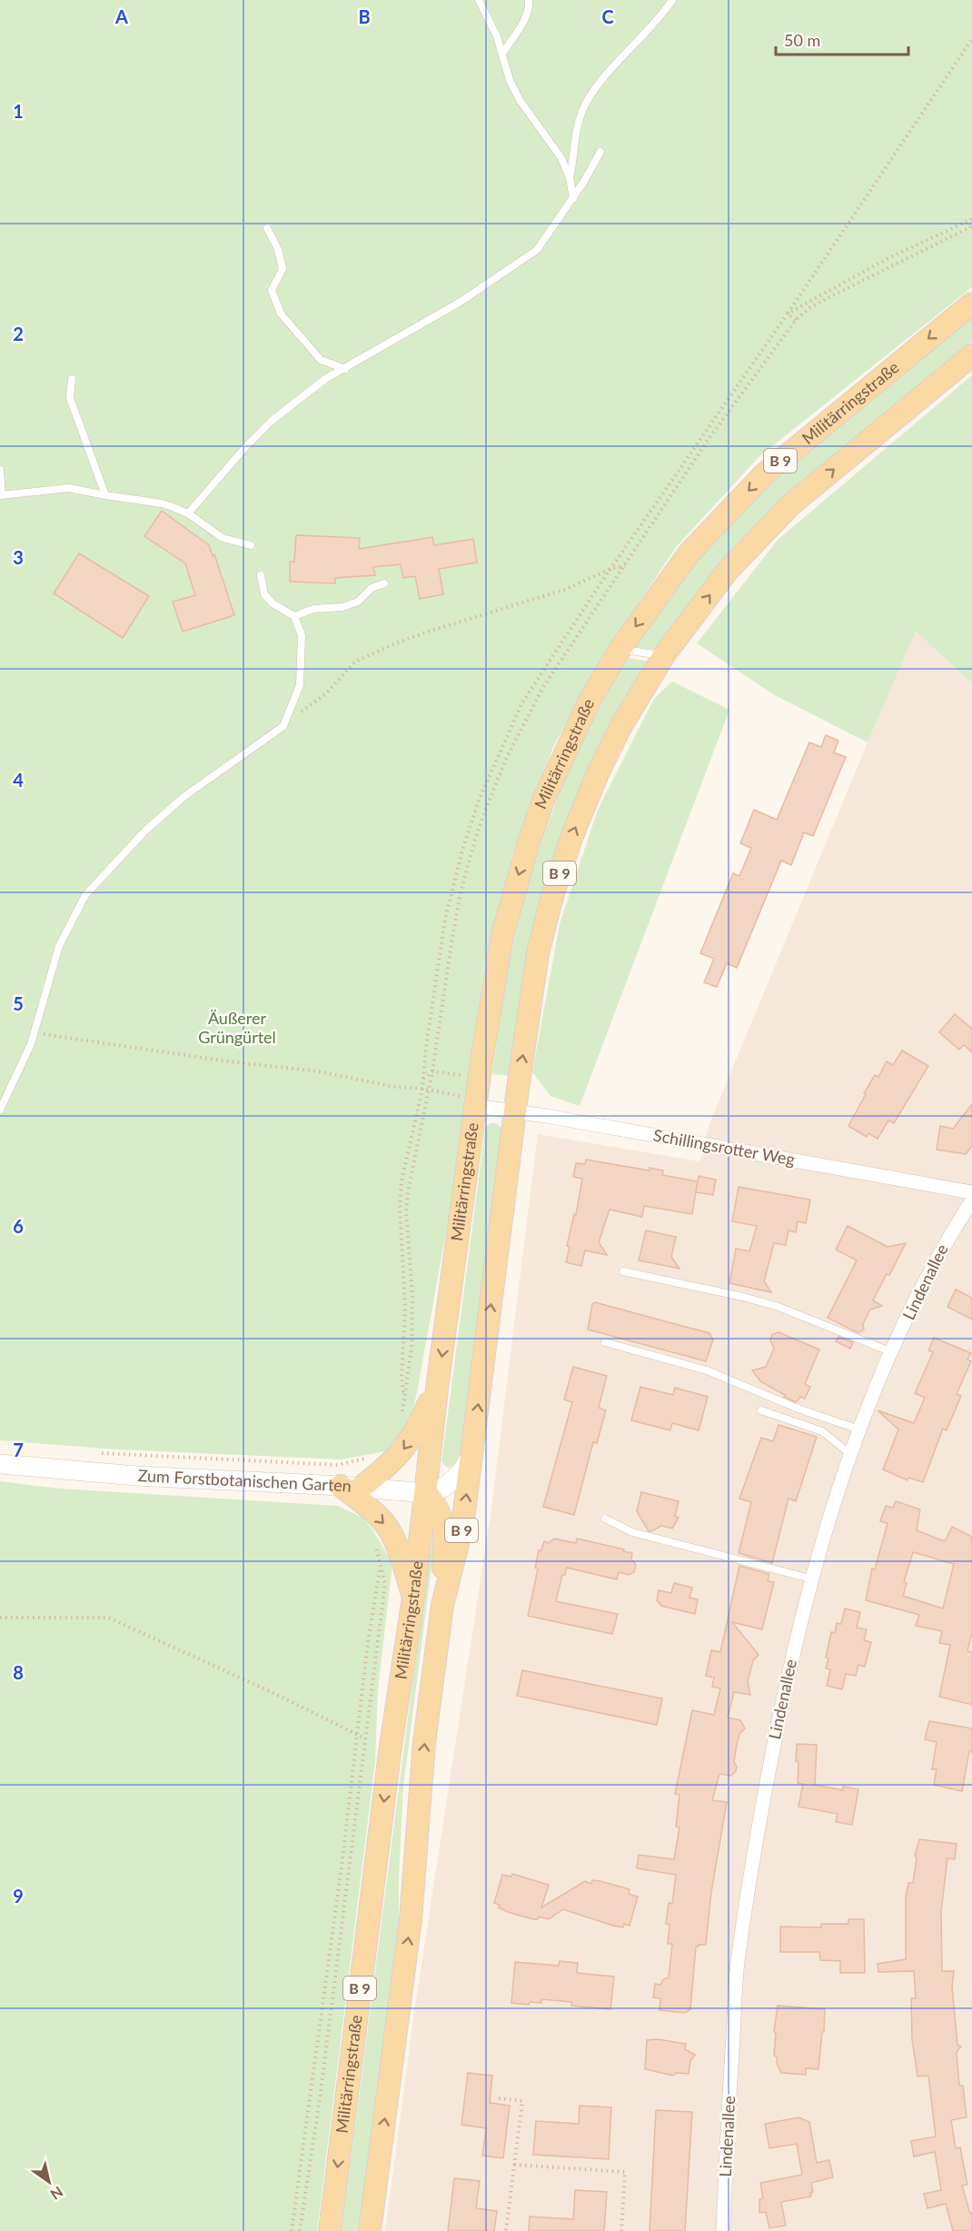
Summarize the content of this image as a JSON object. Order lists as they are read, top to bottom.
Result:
{
  "streets": {
    "main road": ["Militärringstraße", "B 9", "Zum Forstbotanischen Garten"],
    "street": ["Schillingsrotter Weg", "Lindenallee"]
  },
  "crossings": [
    ["Militärringstraße", "B 9"],
    ["Militärringstraße", "Schillingsrotter Weg"],
    ["Militärringstraße", "Zum Forstbotanischen Garten"],
    ["B 9", "Zum Forstbotanischen Garten"]
  ],
  "parks": ["Äußerer Grüngürtel"],
  "scale_bar": "50 m",
  "north": "bottom right",
  "grid": {
    "columns": ["A", "B", "C"],
    "rows": [
      "1",
      "2",
      "3",
      "4",
      "5",
      "6",
      "7",
      "8",
      "9"
    ]
  }
}
